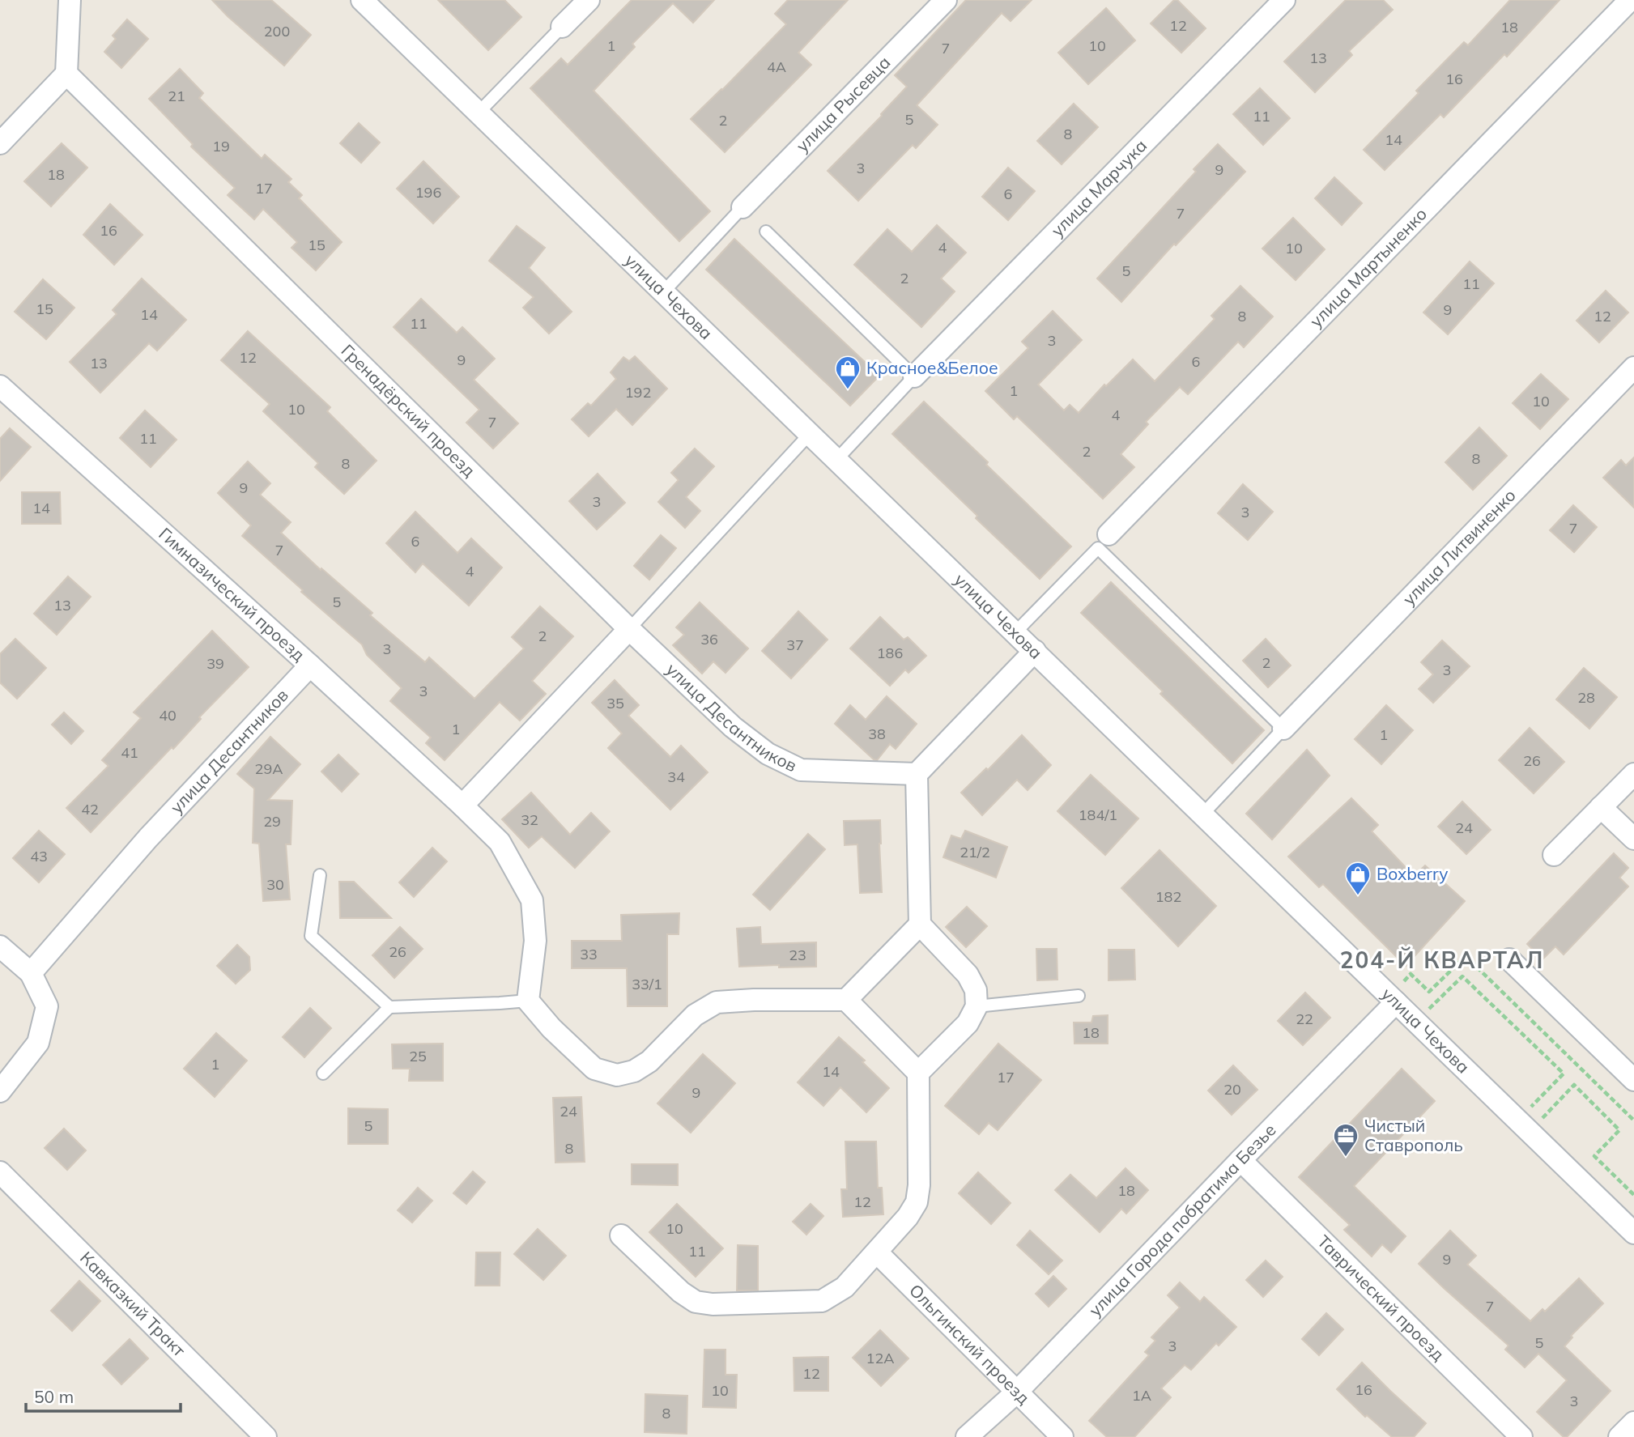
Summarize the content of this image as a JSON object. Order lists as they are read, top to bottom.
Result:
{
  "streets": {
    "street": [
      "улица Рысевца",
      "улица Марчука",
      "улица Мартыненко",
      "улица Чехова",
      "Гренадёрский проезд",
      "улица Литвиненко",
      "Гимназический проезд",
      "улица Десантников",
      "улица Города побратима Безье",
      "Таврический проезд",
      "Кавказкий Тракт",
      "Ольгинский проезд"
    ]
  },
  "crossings": [
    ["улица Чехова", "улица Города побратима Безье"],
    ["Гренадёрский проезд", "улица Десантников"],
    ["Гимназический проезд", "улица Десантников"],
    ["улица Города побратима Безье", "Таврический проезд"],
    ["улица Города побратима Безье", "Ольгинский проезд"]
  ],
  "districts": ["204-Й КВАРТАЛ"],
  "places": {
    "shop": ["Красное&Белое", "Boxberry"],
    "office": ["Чистый Ставрополь"]
  },
  "house_numbers": [
    "12",
    "18",
    "200",
    "1",
    "10",
    "7",
    "13",
    "4А",
    "16",
    "21",
    "11",
    "5",
    "2",
    "8",
    "14",
    "19",
    "3",
    "9",
    "18",
    "17",
    "196",
    "6",
    "7",
    "16",
    "15",
    "4",
    "10",
    "5",
    "2",
    "11",
    "15",
    "9",
    "14",
    "8",
    "12",
    "11",
    "3",
    "12",
    "9",
    "6",
    "13",
    "1",
    "192",
    "10",
    "10",
    "4",
    "7",
    "11",
    "2",
    "8",
    "8",
    "9",
    "3",
    "14",
    "3",
    "7",
    "6",
    "7",
    "4",
    "5",
    "13",
    "2",
    "36",
    "37",
    "3",
    "186",
    "2",
    "39",
    "3",
    "3",
    "28",
    "35",
    "40",
    "1",
    "38",
    "1",
    "41",
    "26",
    "29А",
    "34",
    "42",
    "184/1",
    "32",
    "29",
    "24",
    "21/2",
    "43",
    "30",
    "182",
    "26",
    "33",
    "23",
    "33/1",
    "22",
    "18",
    "25",
    "1",
    "14",
    "17",
    "20",
    "9",
    "24",
    "5",
    "8",
    "18",
    "12",
    "10",
    "11",
    "9",
    "7",
    "5",
    "3",
    "12А",
    "12",
    "16",
    "10",
    "1А",
    "3",
    "8"
  ],
  "scale_bar": "50 m"
}
